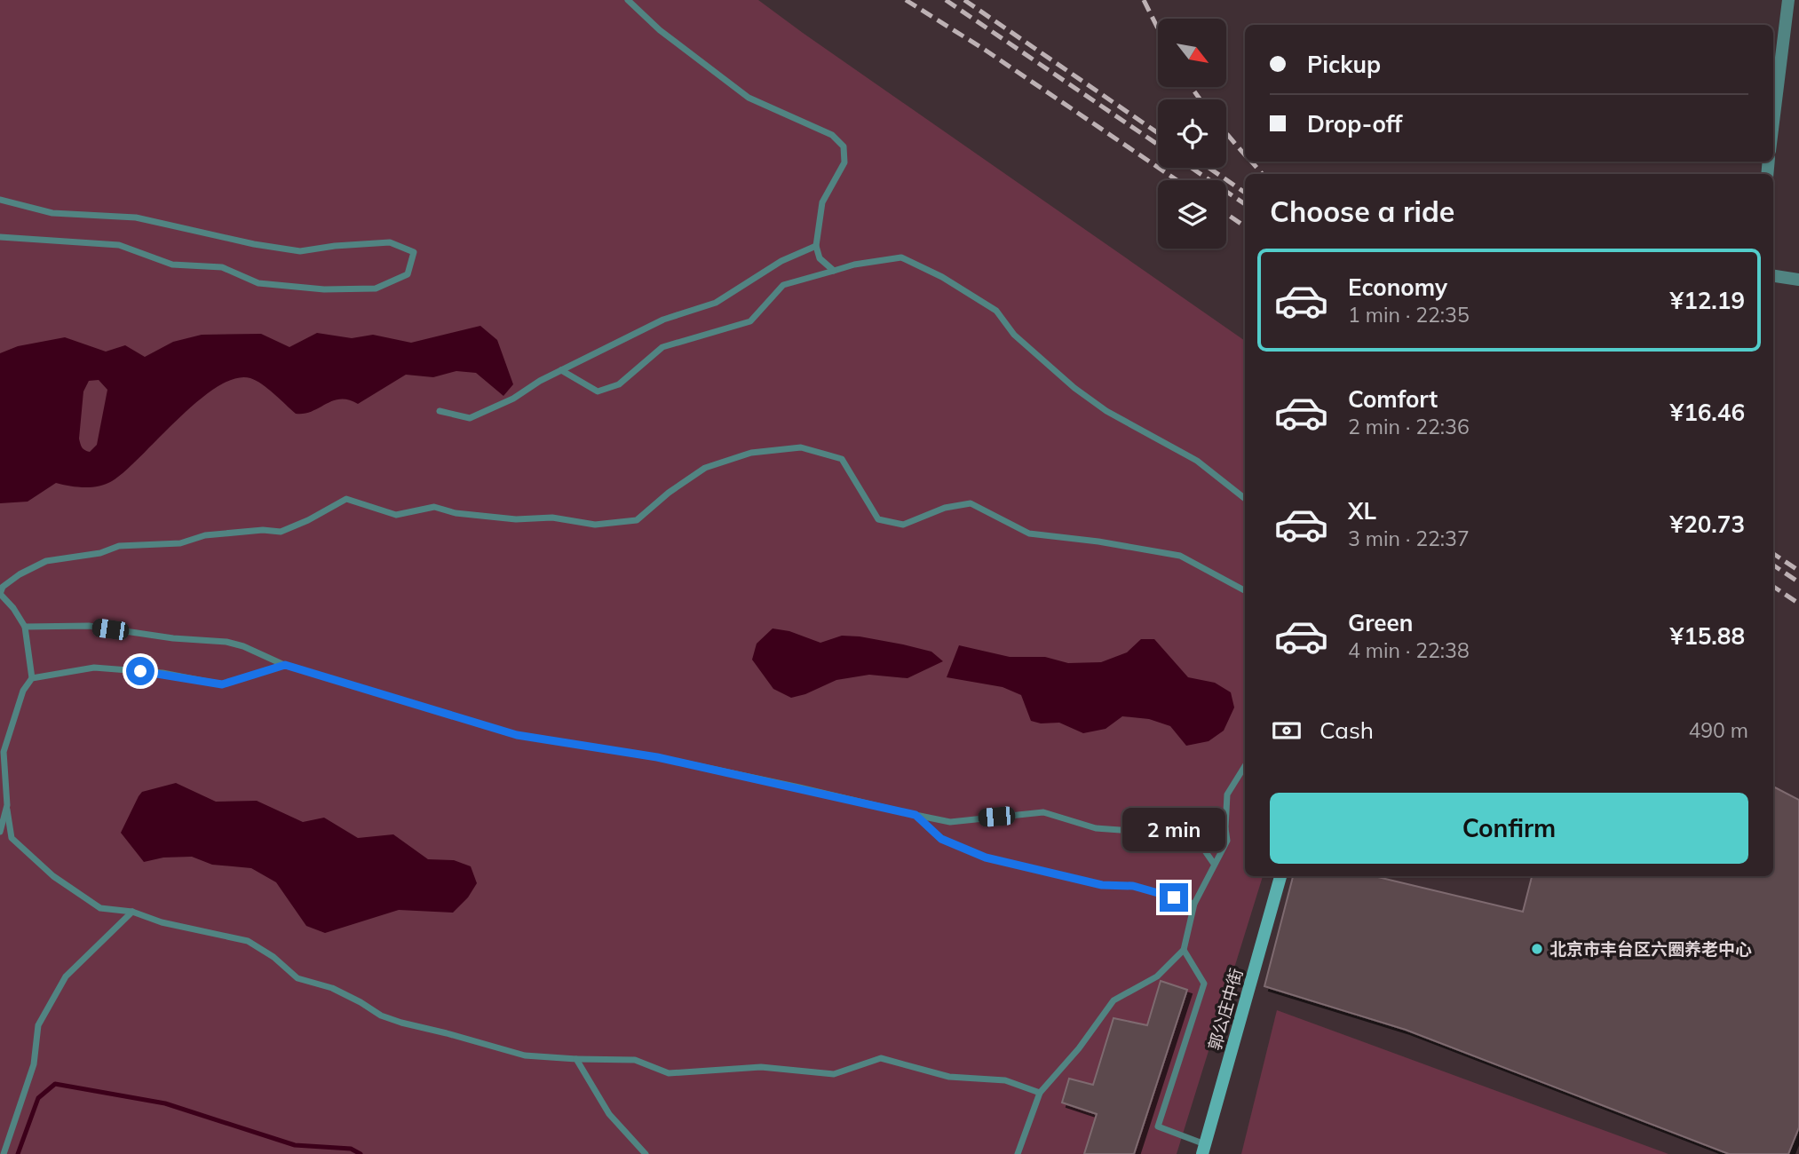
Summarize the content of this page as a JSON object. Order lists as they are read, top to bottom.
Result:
{
  "streets": {
    "street": ["郭公庄中街"]
  },
  "places": ["北京市丰台区六圈养老中心"],
  "north": "bottom right",
  "page": {
    "banner": ["Pickup", "Drop-off"],
    "heading": "Choose a ride",
    "list": [
      {
        "name": "Economy",
        "note": "1 min · 22:35",
        "value": "¥12.19"
      },
      {
        "name": "Comfort",
        "note": "2 min · 22:36",
        "value": "¥16.46"
      },
      {
        "name": "XL",
        "note": "3 min · 22:37",
        "value": "¥20.73"
      },
      {
        "name": "Green",
        "note": "4 min · 22:38",
        "value": "¥15.88"
      }
    ],
    "pay": ["Cash", "490 m"],
    "buttons": "Confirm",
    "bubble": "2 min"
  }
}
